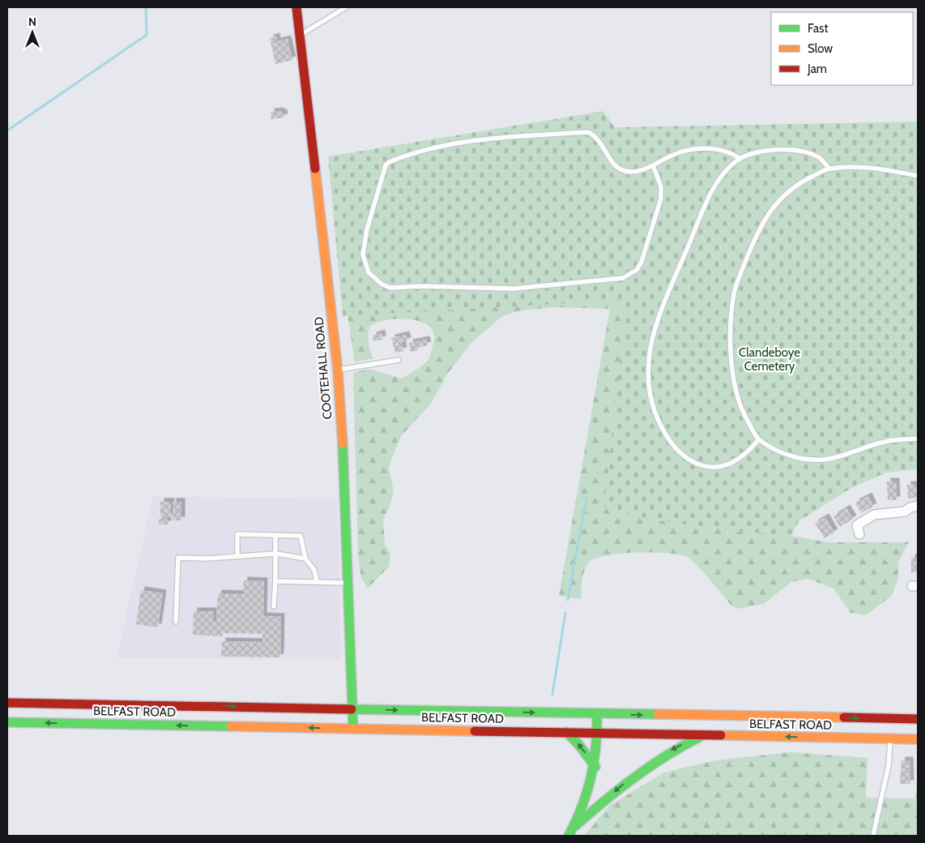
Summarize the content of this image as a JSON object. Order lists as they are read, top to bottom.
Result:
{
  "streets": {
    "main road": ["COOTEHALL ROAD", "BELFAST ROAD"]
  },
  "crossings": [
    ["COOTEHALL ROAD", "BELFAST ROAD"]
  ],
  "parks": ["Clandeboye Cemetery"],
  "legend": ["Fast", "Slow", "Jam"],
  "north": "top"
}
